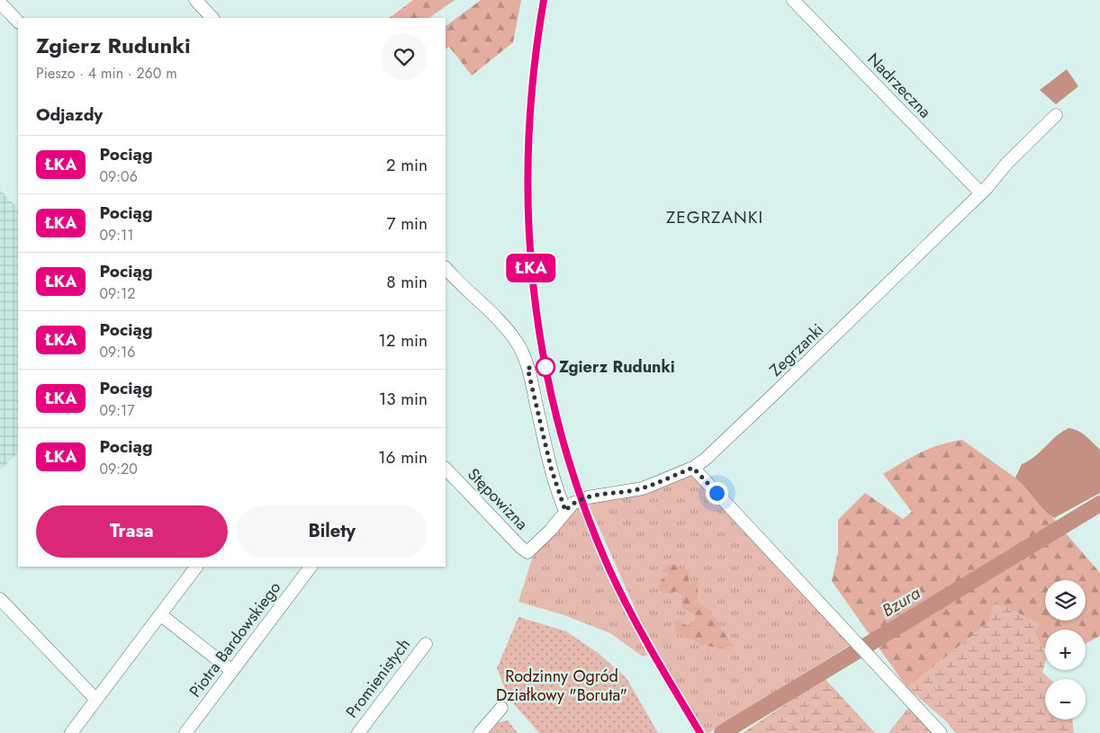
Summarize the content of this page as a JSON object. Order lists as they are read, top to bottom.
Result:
{
  "streets": {
    "street": [
      "Nadrzeczna",
      "Zegrzanki",
      "Stępowizna",
      "Piotra Bardowskiego",
      "Promienistych"
    ]
  },
  "crossings": [
    ["Nadrzeczna", "Zegrzanki"],
    ["Zegrzanki", "Stępowizna"]
  ],
  "districts": ["ZEGRZANKI"],
  "water": ["Bzura"],
  "parks": ["Rodzinny Ogród Działkowy \"Boruta\""],
  "places": ["Zgierz Rudunki"],
  "page": {
    "on_map": "ŁKA",
    "heading": [
      ["Zgierz Rudunki", "Pieszo · 4 min · 260 m"],
      "Odjazdy"
    ],
    "list": [
      {
        "mark": "ŁKA",
        "name": "Pociąg",
        "note": "09:06",
        "value": "2 min"
      },
      {
        "mark": "ŁKA",
        "name": "Pociąg",
        "note": "09:11",
        "value": "7 min"
      },
      {
        "mark": "ŁKA",
        "name": "Pociąg",
        "note": "09:12",
        "value": "8 min"
      },
      {
        "mark": "ŁKA",
        "name": "Pociąg",
        "note": "09:16",
        "value": "12 min"
      },
      {
        "mark": "ŁKA",
        "name": "Pociąg",
        "note": "09:17",
        "value": "13 min"
      },
      {
        "mark": "ŁKA",
        "name": "Pociąg",
        "note": "09:20",
        "value": "16 min"
      }
    ],
    "buttons": ["Trasa", "Bilety"],
    "map_buttons": ["+", "−"]
  }
}
